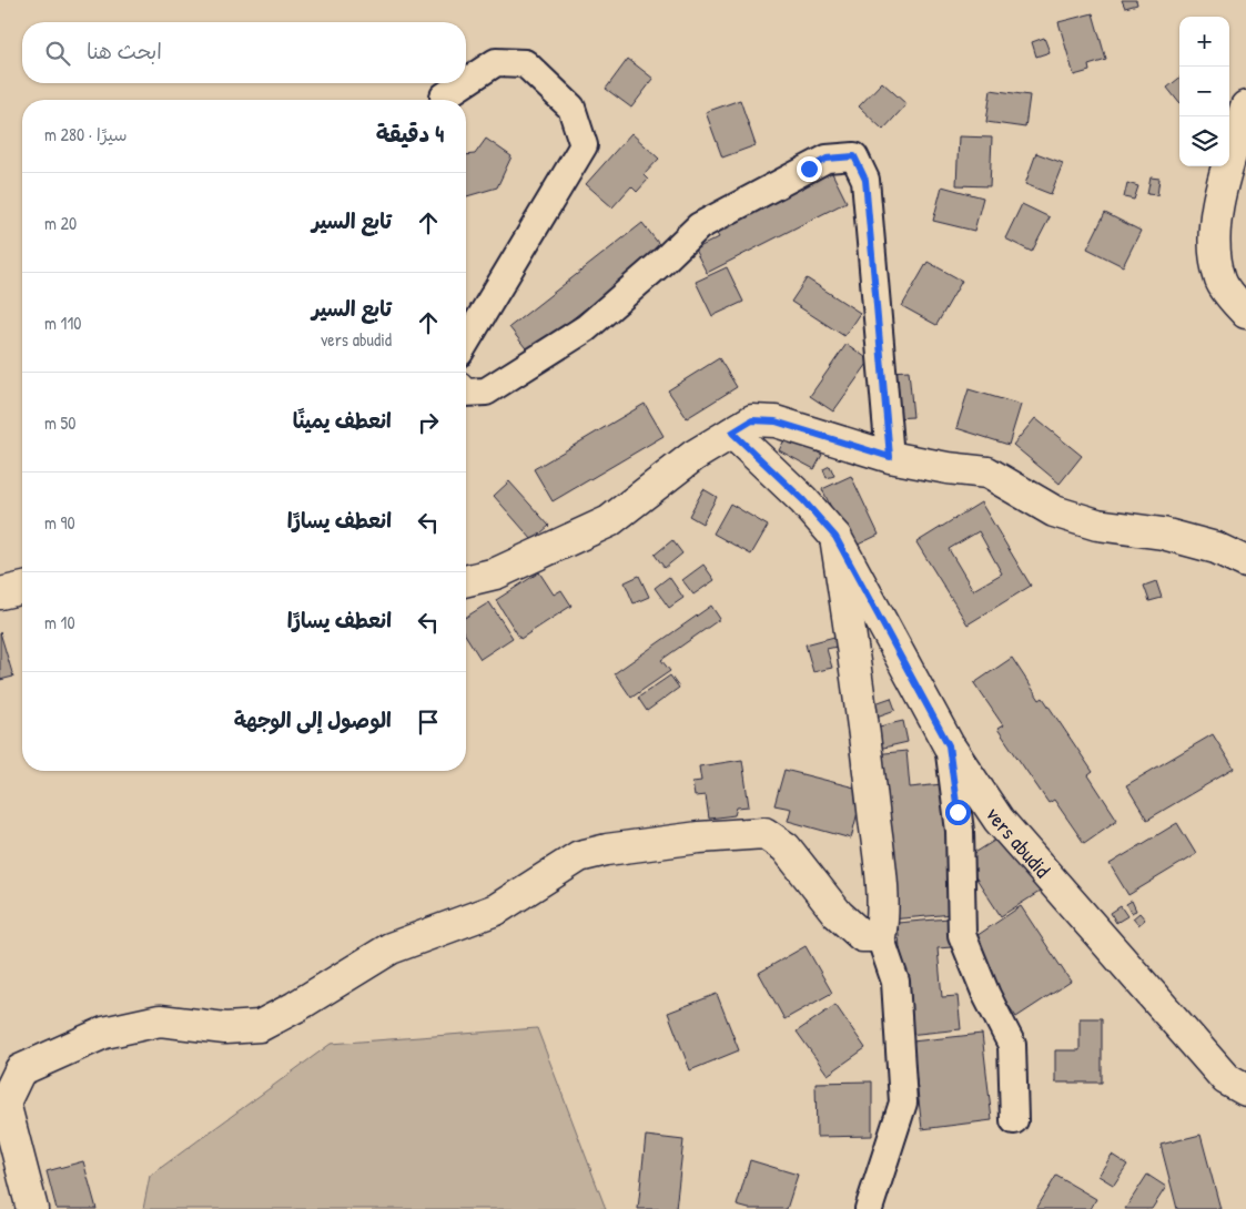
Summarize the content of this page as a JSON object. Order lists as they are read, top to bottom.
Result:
{
  "streets": {
    "street": ["vers abudid"]
  },
  "page": {
    "map_buttons": ["+", "−"],
    "search": "ابحث هنا",
    "heading": ["4 دقيقة", "سيرًا · 280 m"],
    "list": [
      ["تابع السير", "20 m"],
      ["تابع السير", "vers abudid", "110 m"],
      ["انعطف يمينًا", "50 m"],
      ["انعطف يسارًا", "90 m"],
      ["انعطف يسارًا", "10 m"],
      "الوصول إلى الوجهة"
    ]
  }
}
